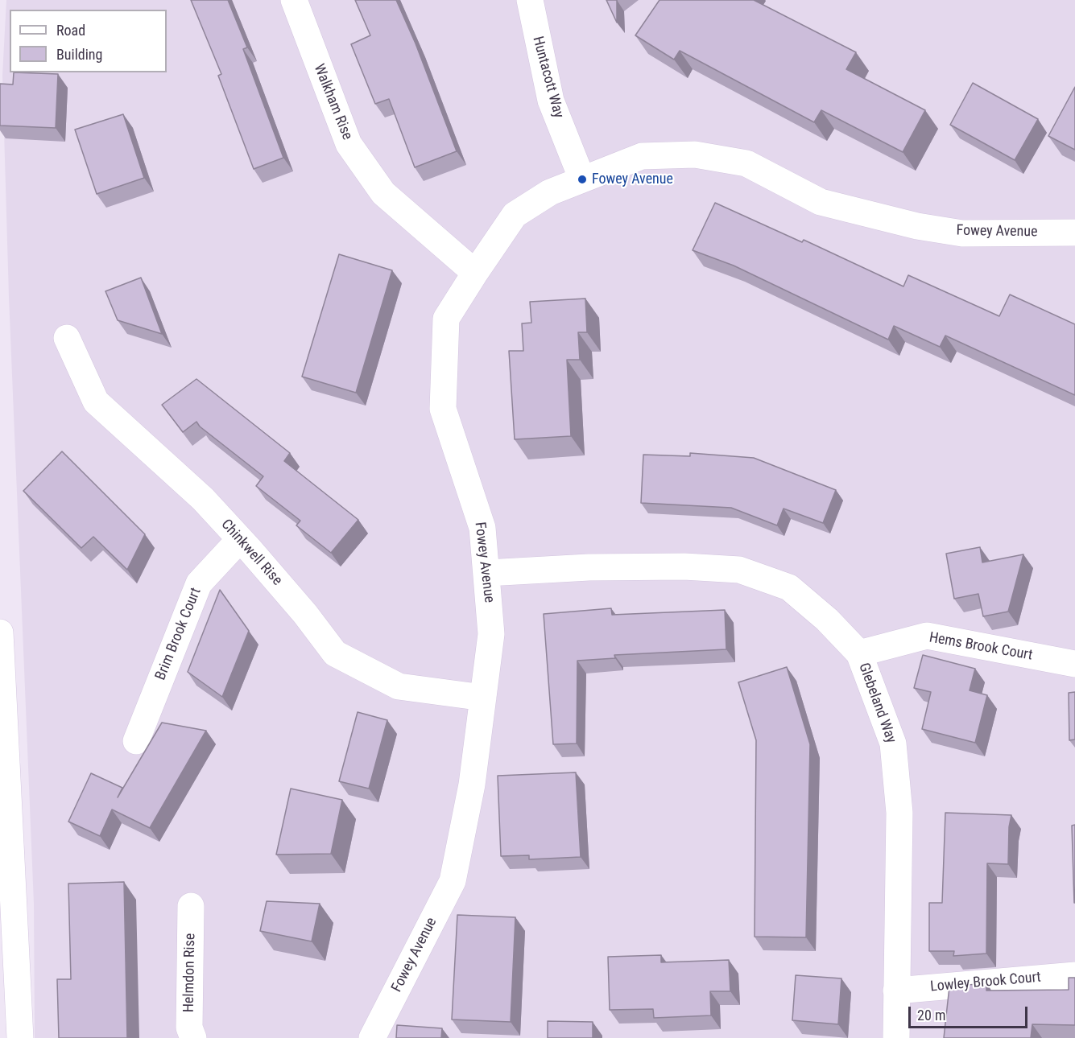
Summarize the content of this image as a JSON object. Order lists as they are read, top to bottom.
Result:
{
  "streets": {
    "street": [
      "Huntacott Way",
      "Walkham Rise",
      "Fowey Avenue",
      "Chinkwell Rise",
      "Brim Brook Court",
      "Hems Brook Court",
      "Glebeland Way",
      "Helmdon Rise",
      "Lowley Brook Court"
    ]
  },
  "crossings": [
    ["Huntacott Way", "Fowey Avenue"],
    ["Walkham Rise", "Fowey Avenue"],
    ["Fowey Avenue", "Chinkwell Rise"],
    ["Fowey Avenue", "Glebeland Way"],
    ["Chinkwell Rise", "Brim Brook Court"],
    ["Hems Brook Court", "Glebeland Way"],
    ["Glebeland Way", "Lowley Brook Court"]
  ],
  "places": ["Fowey Avenue"],
  "legend": ["Road", "Building"],
  "scale_bar": "20 m"
}
